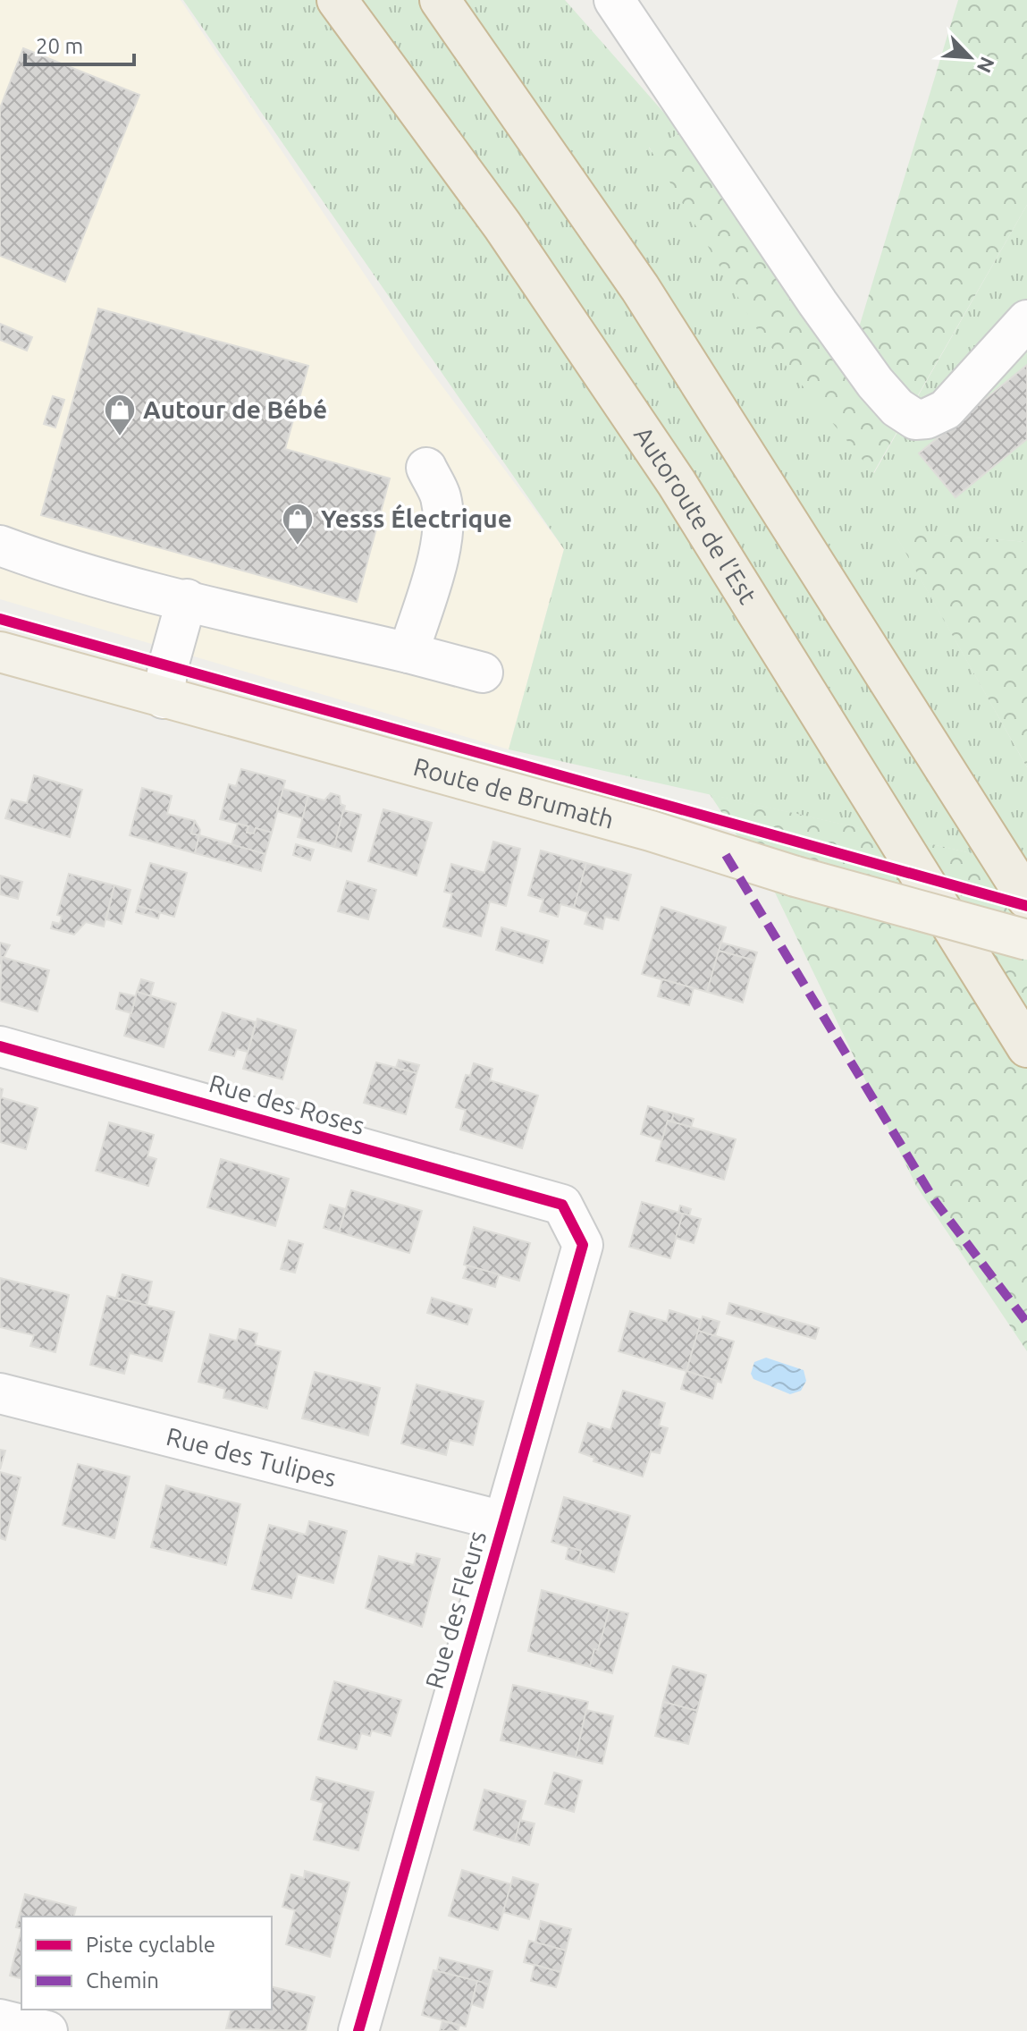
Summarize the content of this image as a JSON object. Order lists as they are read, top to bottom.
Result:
{
  "streets": {
    "highway": ["Autoroute de l’Est"],
    "main road": ["Route de Brumath"],
    "street": ["Rue des Roses", "Rue des Tulipes", "Rue des Fleurs"]
  },
  "crossings": [
    ["Rue des Roses", "Rue des Fleurs"],
    ["Rue des Tulipes", "Rue des Fleurs"]
  ],
  "places": {
    "shop": ["Autour de Bébé", "Yesss Électrique"]
  },
  "legend": ["Piste cyclable", "Chemin"],
  "scale_bar": "20 m",
  "north": "bottom right"
}
